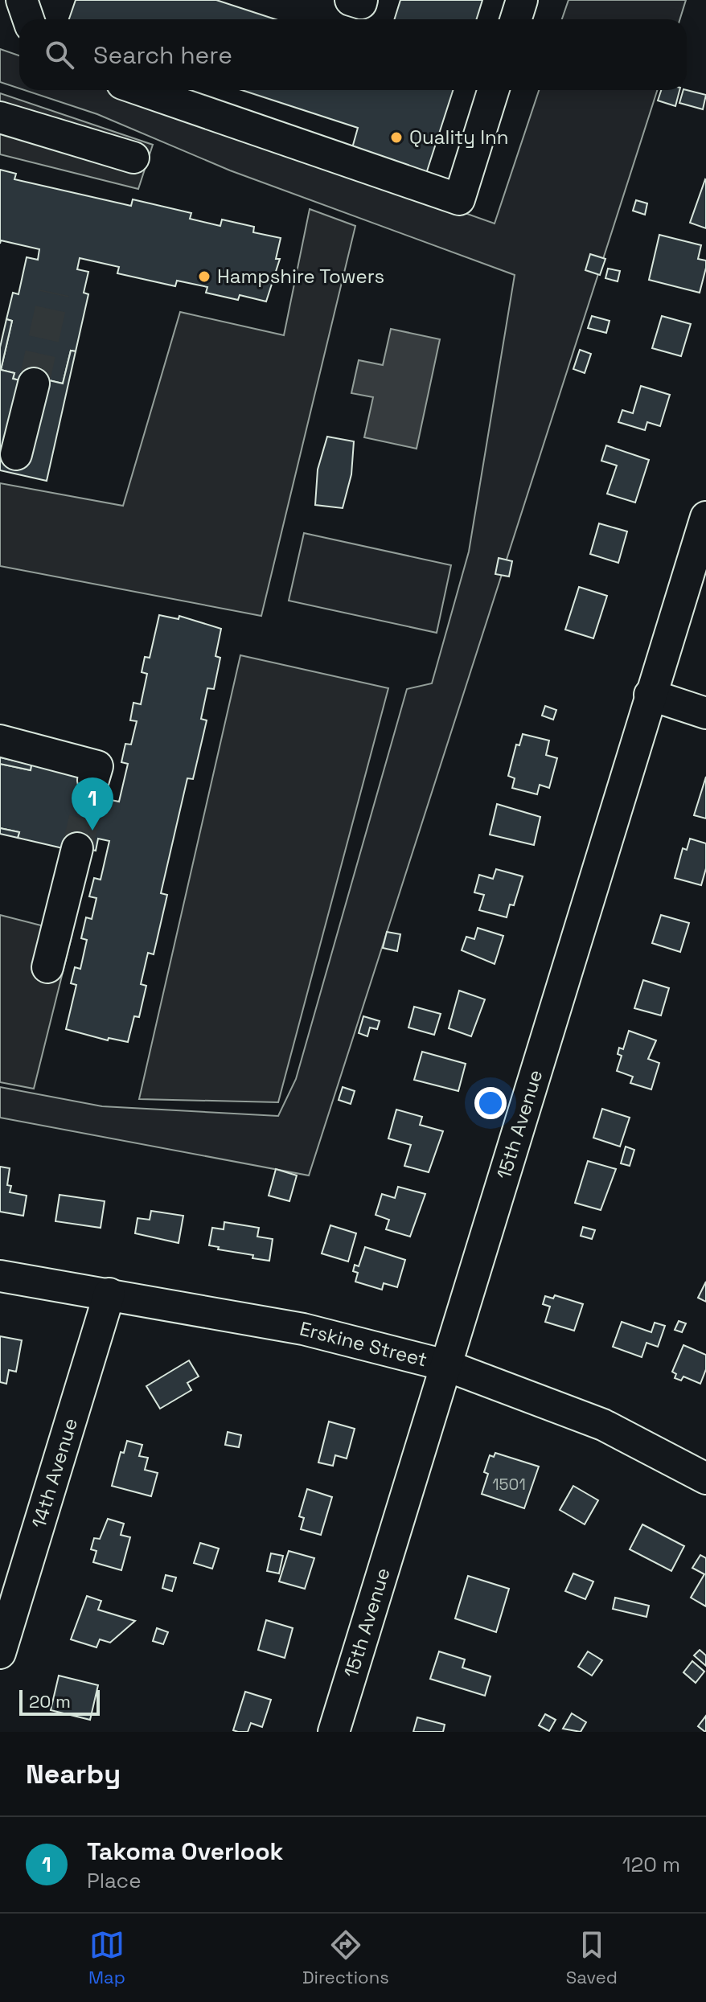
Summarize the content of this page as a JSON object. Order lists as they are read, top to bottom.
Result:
{
  "streets": {
    "street": ["15th Avenue", "Erskine Street", "14th Avenue"]
  },
  "crossings": [
    ["15th Avenue", "Erskine Street"],
    ["Erskine Street", "14th Avenue"]
  ],
  "places": ["Quality Inn", "Hampshire Towers"],
  "house_numbers": ["1501"],
  "scale_bar": "20 m",
  "page": {
    "search": "Search here",
    "pins": "1",
    "scale": "20 m",
    "heading": "Nearby",
    "list": [
      {
        "mark": "1",
        "name": "Takoma Overlook",
        "note": "Place",
        "value": "120 m"
      }
    ],
    "nav": ["Map", "Directions", "Saved"]
  }
}
